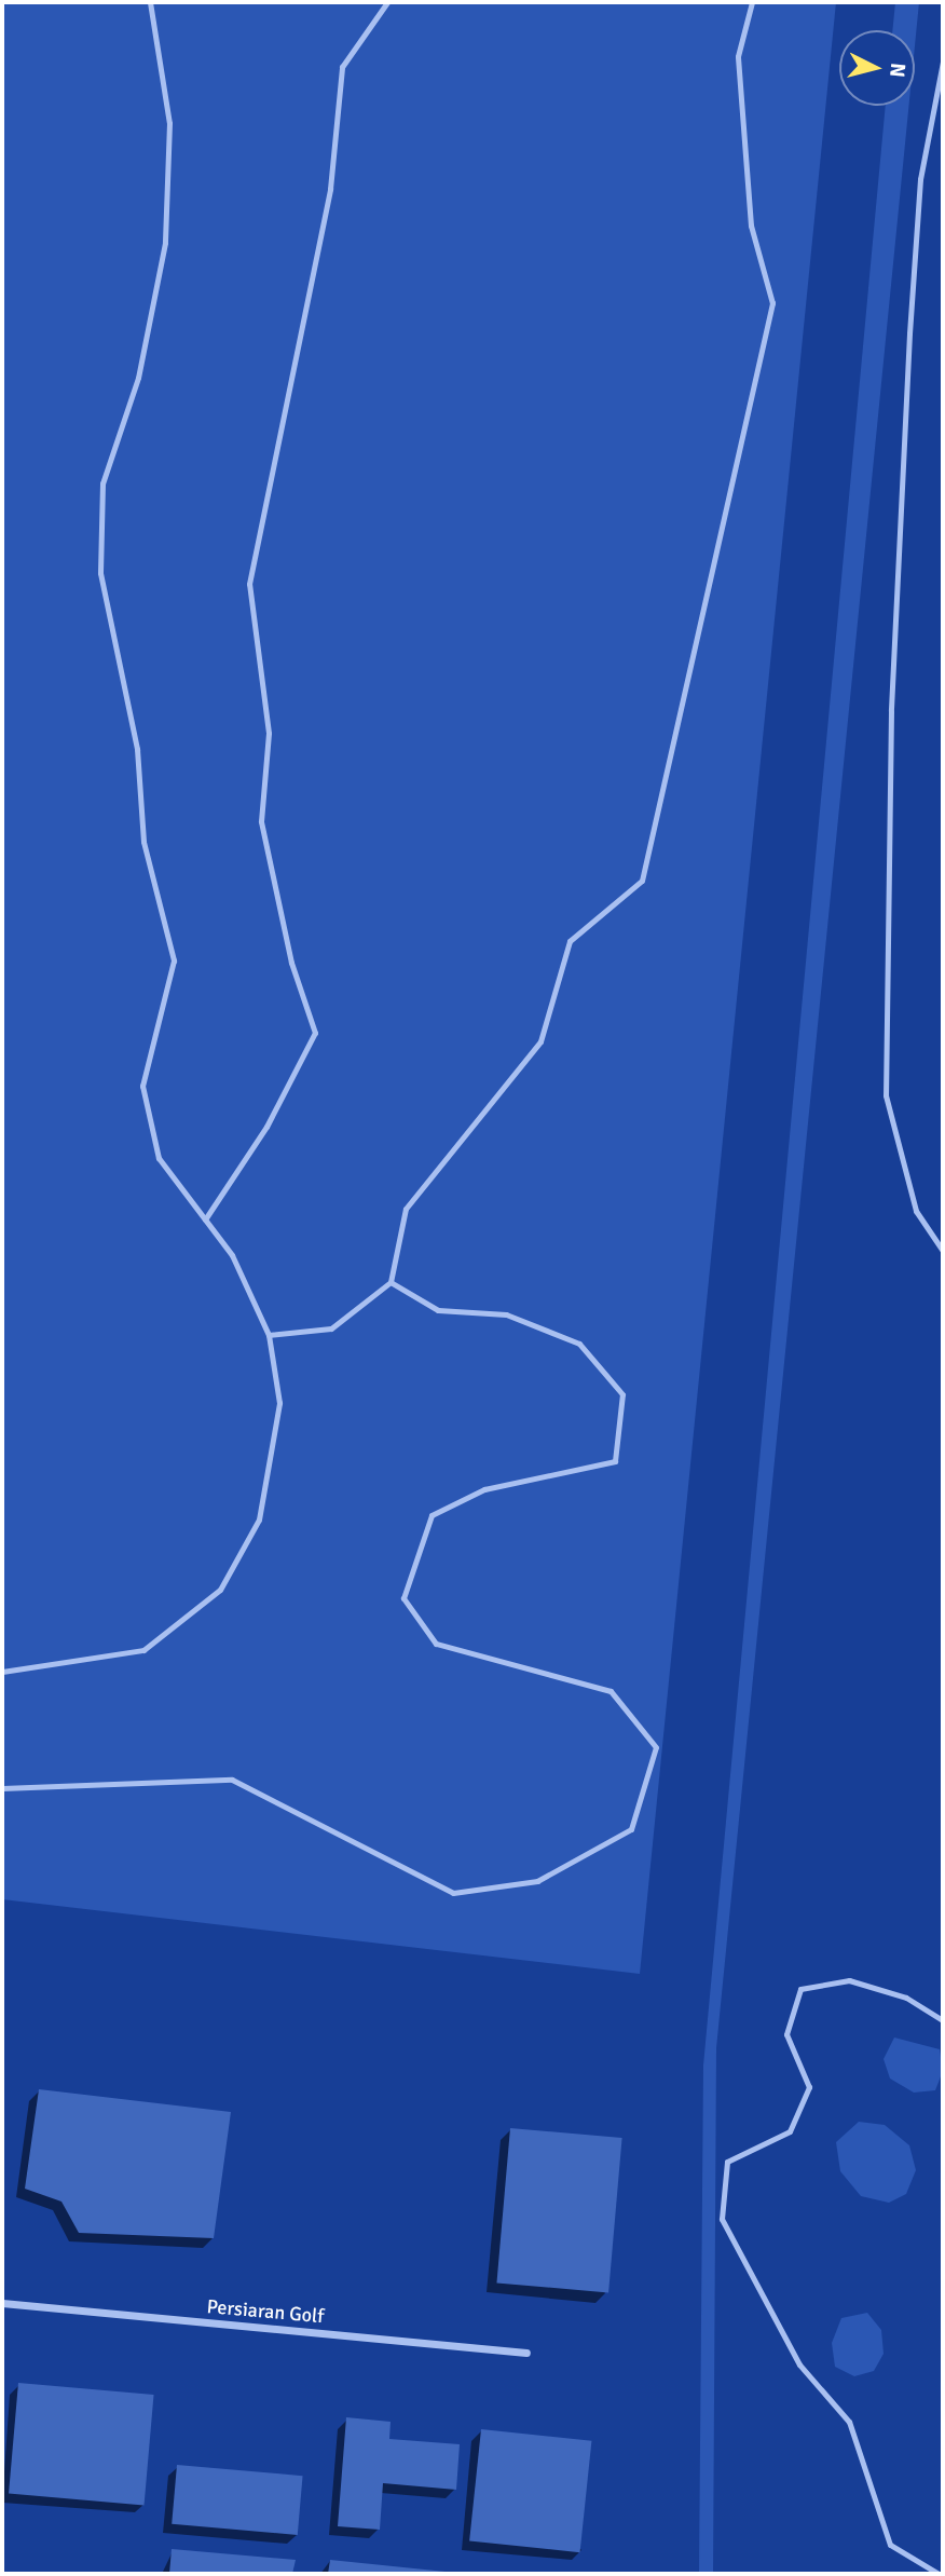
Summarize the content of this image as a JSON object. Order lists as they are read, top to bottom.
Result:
{
  "streets": {
    "street": ["Persiaran Golf"]
  },
  "north": "right"
}
